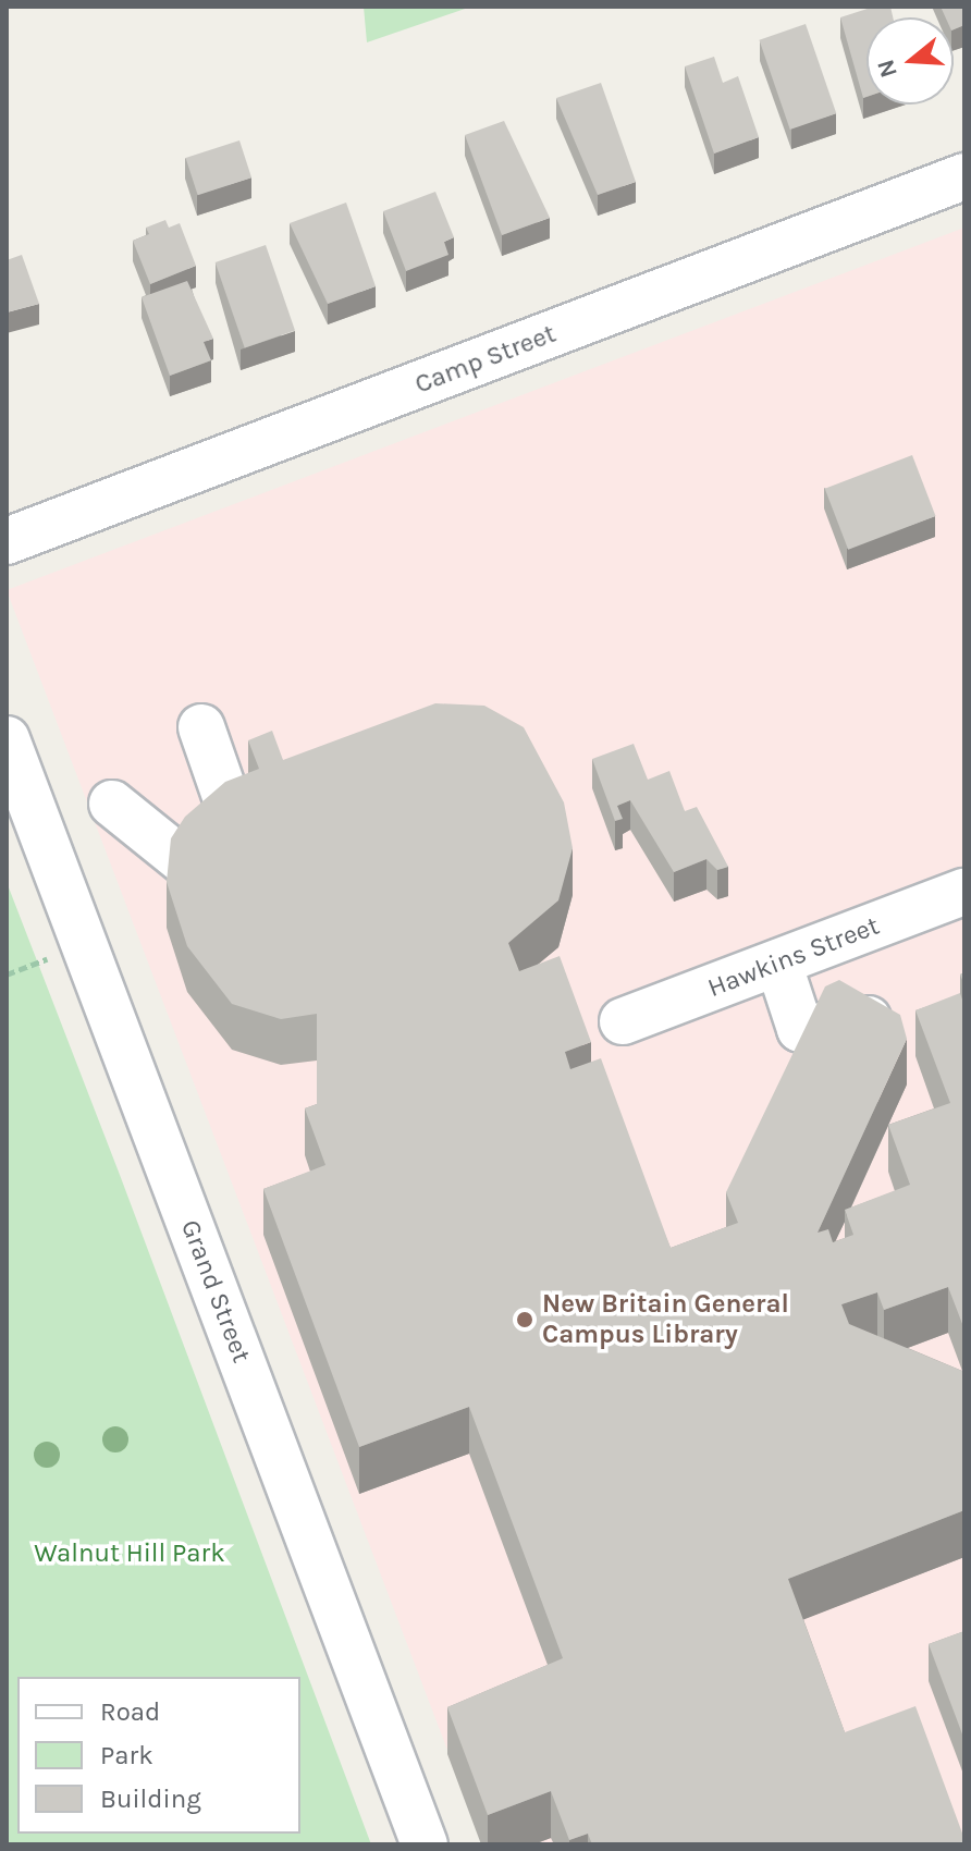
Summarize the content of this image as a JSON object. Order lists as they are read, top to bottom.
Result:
{
  "streets": {
    "street": ["Camp Street", "Hawkins Street", "Grand Street"]
  },
  "parks": ["Walnut Hill Park"],
  "places": ["New Britain General Campus Library"],
  "legend": ["Road", "Park", "Building"],
  "north": "left"
}
